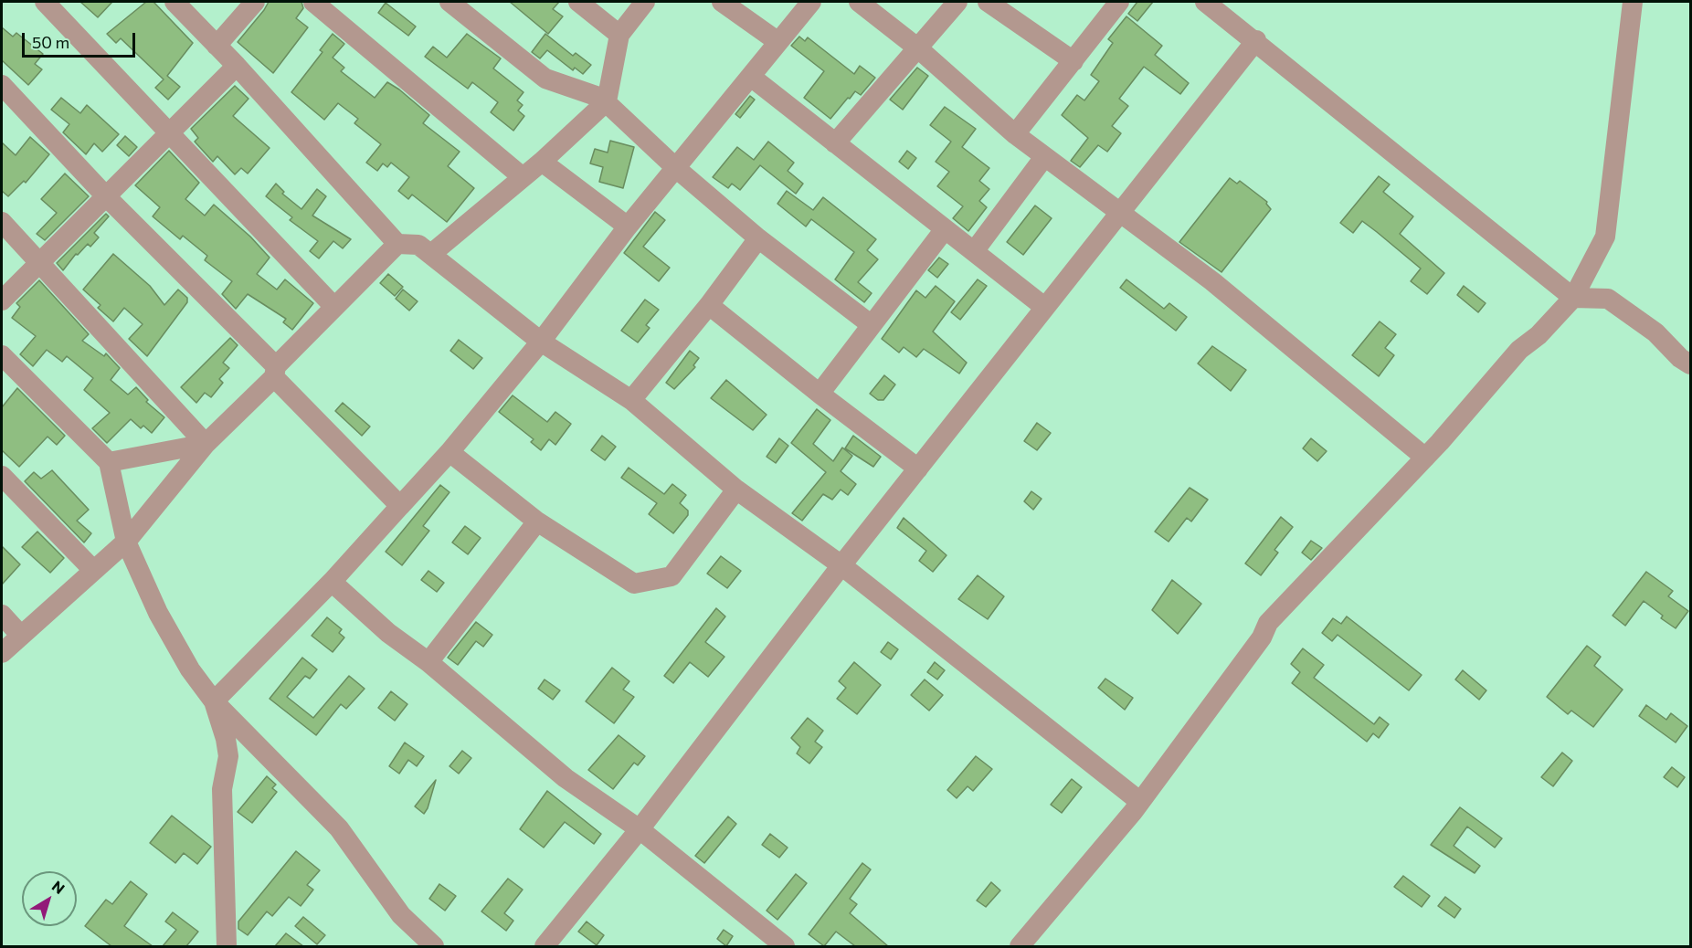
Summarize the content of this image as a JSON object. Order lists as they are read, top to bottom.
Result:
{
  "scale_bar": "50 m",
  "north": "top right"
}
